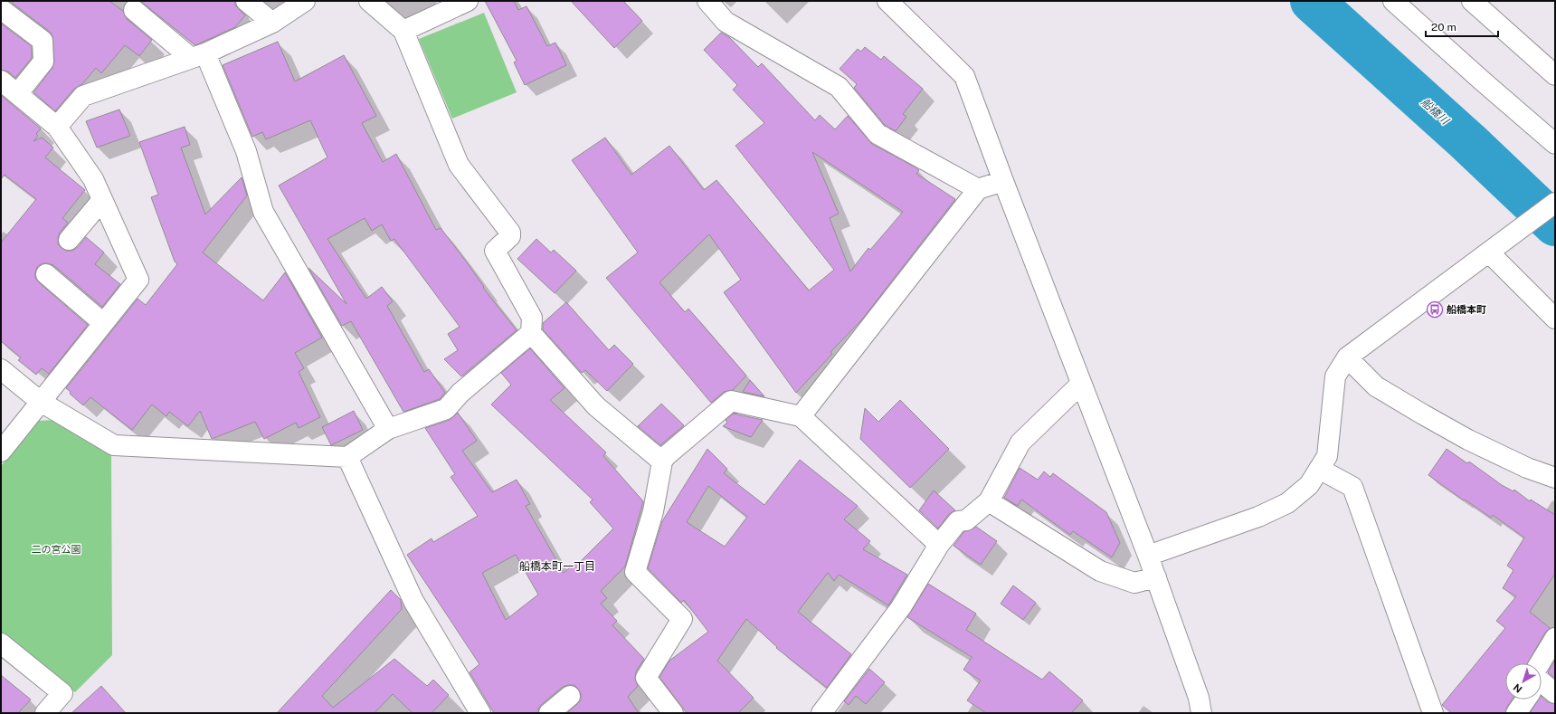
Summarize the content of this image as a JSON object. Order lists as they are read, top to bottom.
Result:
{
  "districts": ["船橋本町一丁目"],
  "water": ["船橋川"],
  "parks": ["二の宮公園"],
  "places": {
    "bus stop": ["船橋本町"]
  },
  "scale_bar": "20 m",
  "north": "bottom left"
}
